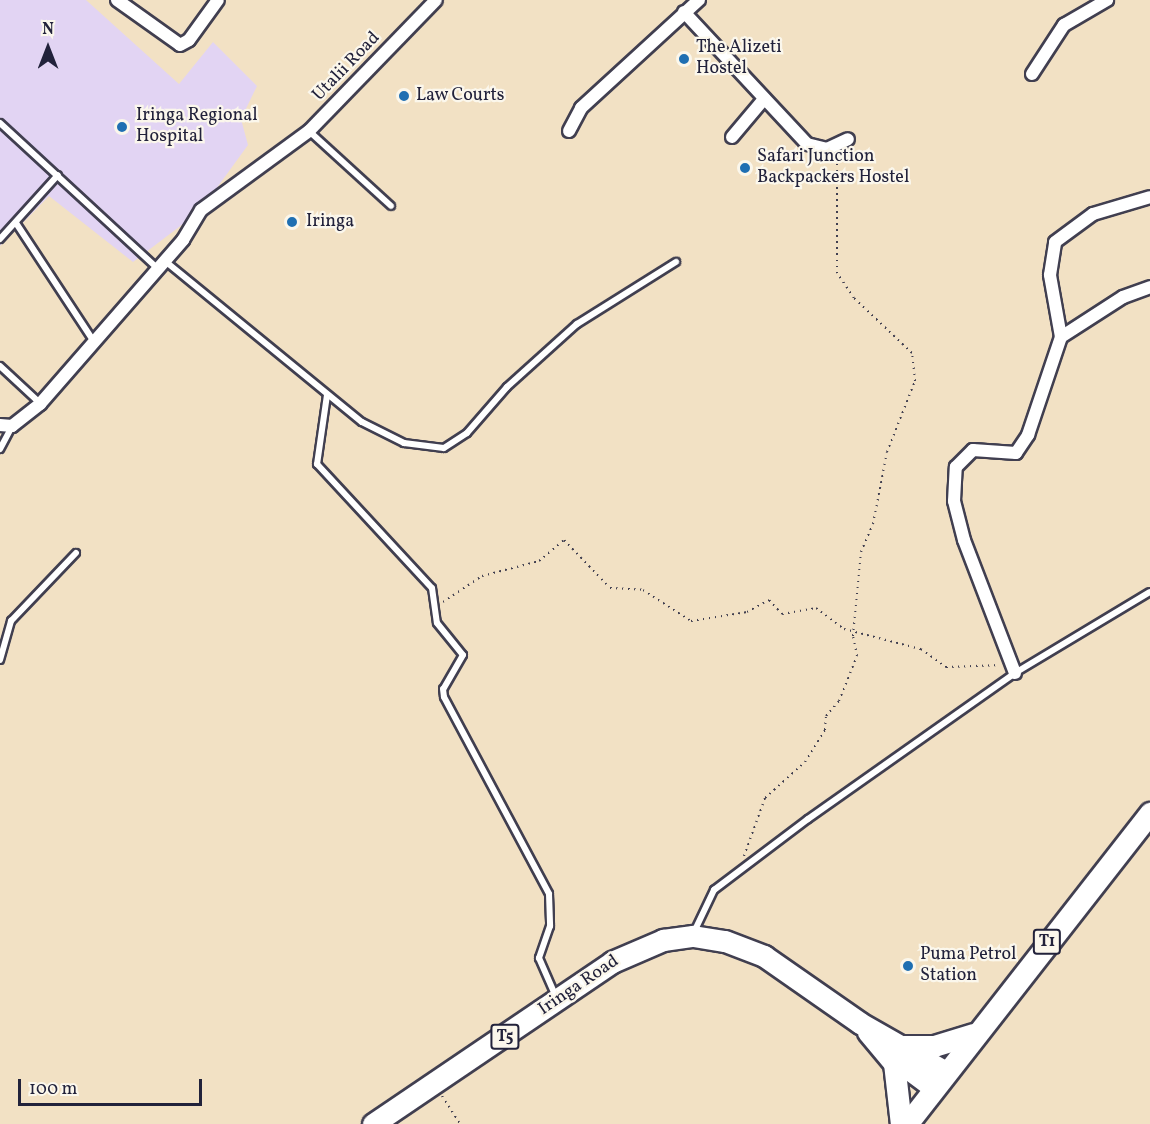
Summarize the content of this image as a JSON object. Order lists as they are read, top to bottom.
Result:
{
  "streets": {
    "highway": ["T1", "Iringa Road", "T5"],
    "street": ["Utalii Road"]
  },
  "crossings": [
    ["T1", "T5"],
    ["Iringa Road", "T5"]
  ],
  "places": [
    "The Alizeti Hostel",
    "Law Courts",
    "Iringa Regional Hospital",
    "Safari Junction Backpackers Hostel",
    "Iringa",
    "Puma Petrol Station"
  ],
  "scale_bar": "100 m",
  "north": "top"
}
